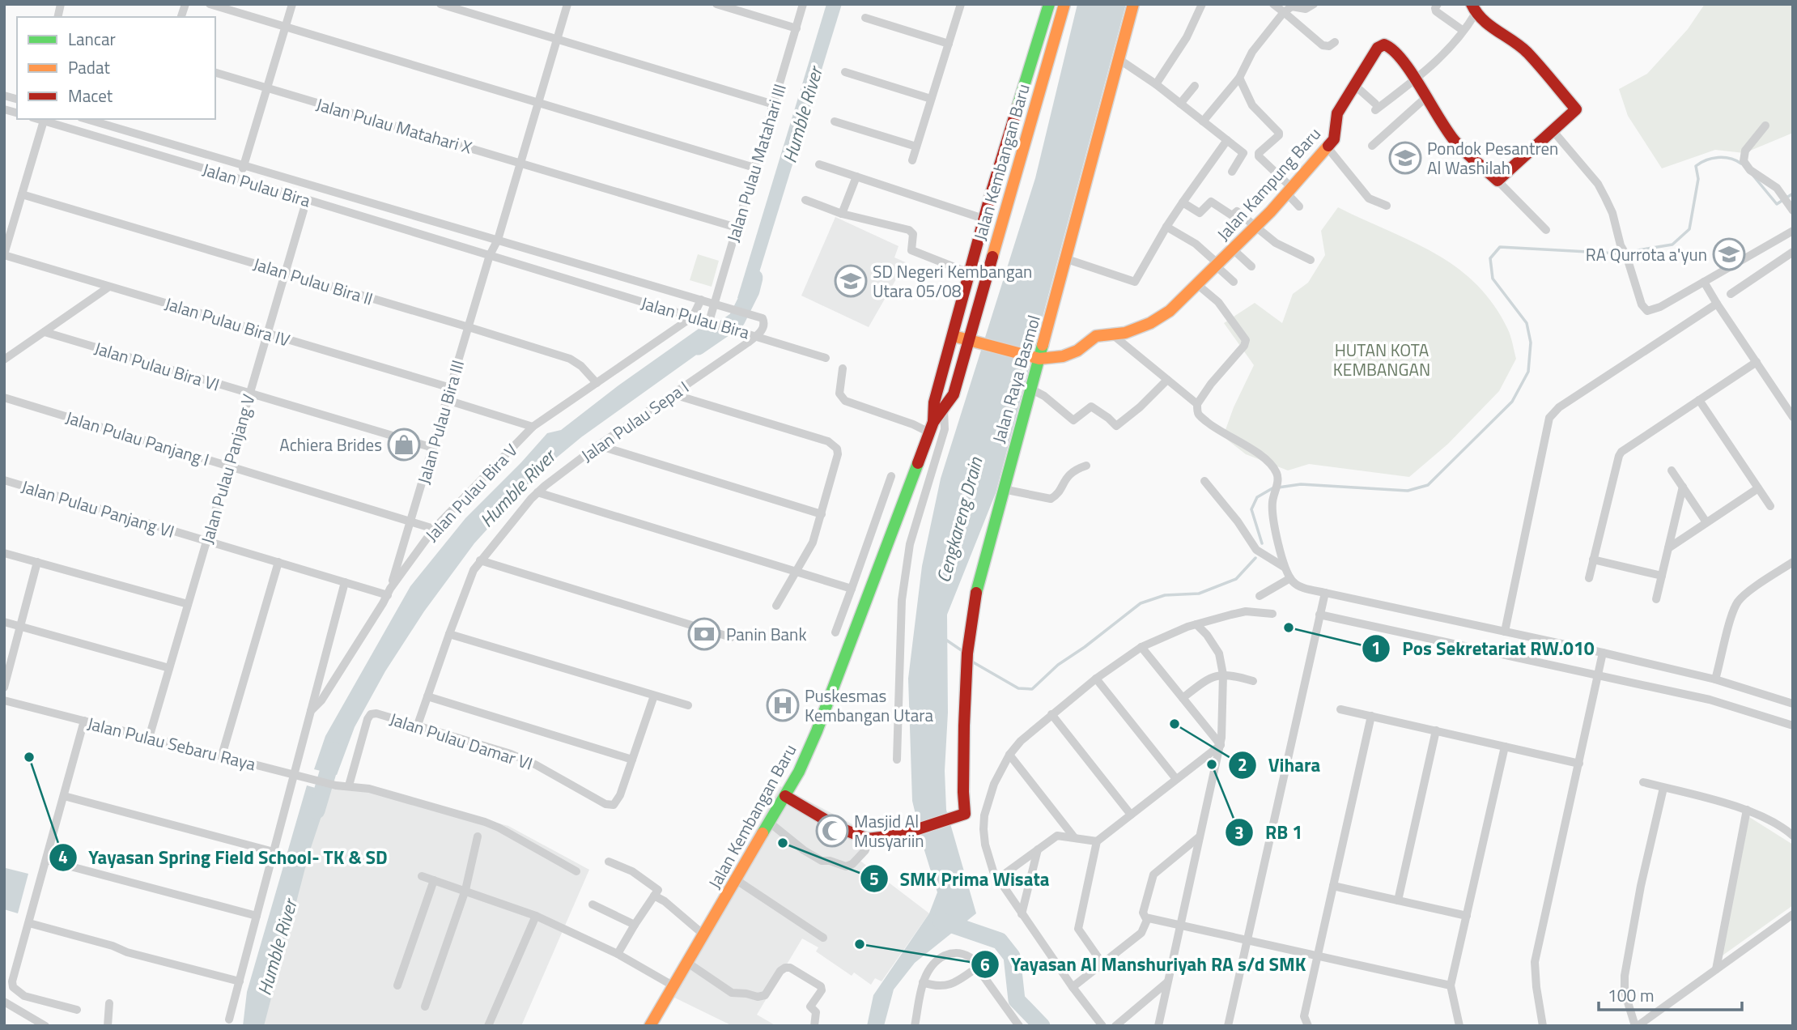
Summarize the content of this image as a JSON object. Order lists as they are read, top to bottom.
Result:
{
  "streets": {
    "street": [
      "Jalan Pulau Matahari X",
      "Jalan Kembangan Baru",
      "Jalan Pulau Matahari III",
      "Jalan Kampung Baru",
      "Jalan Pulau Bira",
      "Jalan Pulau Bira II",
      "Jalan Pulau Bira IV",
      "Jalan Pulau Bira VI",
      "Jalan Raya Basmol",
      "Jalan Pulau Sepa I",
      "Jalan Pulau Bira III",
      "Jalan Pulau Panjang I",
      "Jalan Pulau Panjang V",
      "Jalan Pulau Bira V",
      "Jalan Pulau Panjang VI",
      "Jalan Pulau Damar VI",
      "Jalan Pulau Sebaru Raya"
    ]
  },
  "crossings": [
    ["Jalan Pulau Matahari X", "Jalan Pulau Matahari III"],
    ["Jalan Pulau Matahari III", "Jalan Pulau Bira"],
    ["Jalan Kampung Baru", "Jalan Raya Basmol"],
    ["Jalan Pulau Bira", "Jalan Pulau Sepa I"],
    ["Jalan Pulau Bira", "Jalan Pulau Bira III"],
    ["Jalan Pulau Bira", "Jalan Pulau Panjang V"],
    ["Jalan Pulau Bira", "Jalan Pulau Bira V"],
    ["Jalan Pulau Bira II", "Jalan Pulau Bira III"],
    ["Jalan Pulau Bira II", "Jalan Pulau Panjang V"],
    ["Jalan Pulau Bira II", "Jalan Pulau Bira V"],
    ["Jalan Pulau Bira IV", "Jalan Pulau Bira III"],
    ["Jalan Pulau Bira IV", "Jalan Pulau Panjang V"],
    ["Jalan Pulau Bira VI", "Jalan Pulau Bira III"],
    ["Jalan Pulau Bira VI", "Jalan Pulau Panjang V"],
    ["Jalan Pulau Sepa I", "Jalan Pulau Damar VI"],
    ["Jalan Pulau Bira III", "Jalan Pulau Panjang I"],
    ["Jalan Pulau Bira III", "Jalan Pulau Bira V"],
    ["Jalan Pulau Bira III", "Jalan Pulau Panjang VI"],
    ["Jalan Pulau Panjang I", "Jalan Pulau Panjang V"],
    ["Jalan Pulau Panjang I", "Jalan Pulau Bira V"],
    ["Jalan Pulau Panjang V", "Jalan Pulau Panjang VI"],
    ["Jalan Pulau Panjang V", "Jalan Pulau Sebaru Raya"],
    ["Jalan Pulau Bira V", "Jalan Pulau Panjang VI"],
    ["Jalan Pulau Bira V", "Jalan Pulau Sebaru Raya"],
    ["Jalan Pulau Damar VI", "Jalan Pulau Sebaru Raya"]
  ],
  "water": ["Humble River", "Cengkareng Drain"],
  "parks": ["HUTAN KOTA KEMBANGAN"],
  "places": {
    "school or university": ["Pondok Pesantren Al Washilah", "RA Qurrota a'yun", "SD Negeri Kembangan Utara 05/08"],
    "shop": ["Achiera Brides"],
    "other": [
      "Pos Sekretariat RW.010",
      "Vihara",
      "Yayasan Spring Field School- TK & SD",
      "RB 1",
      "SMK Prima Wisata",
      "Yayasan Al Manshuriyah RA s/d SMK"
    ],
    "bank": ["Panin Bank"],
    "hospital": ["Puskesmas Kembangan Utara"],
    "mosque": ["Masjid Al Musyariin"]
  },
  "legend": ["Lancar", "Padat", "Macet"],
  "scale_bar": "100 m"
}
